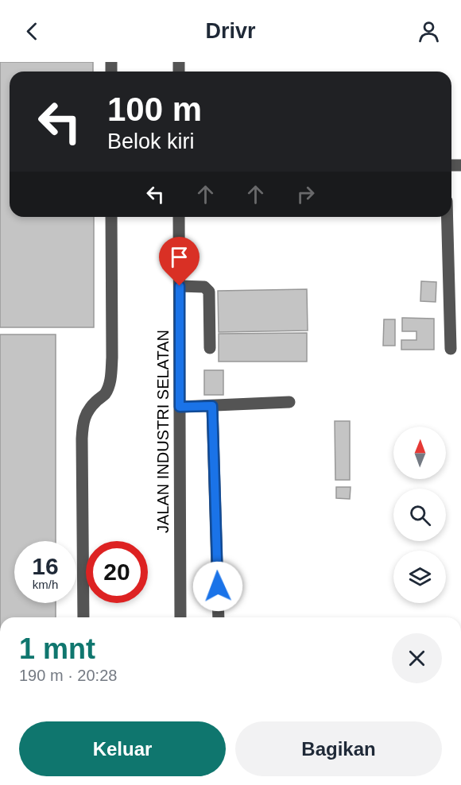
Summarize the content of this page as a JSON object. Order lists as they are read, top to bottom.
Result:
{
  "streets": {
    "street": ["JALAN INDUSTRI SELATAN"]
  },
  "north": "top",
  "page": {
    "header": "Drivr",
    "turn": ["100 m", "Belok kiri"],
    "speed": "16 km/h",
    "limit": "20",
    "heading": ["1 mnt", "190 m · 20:28"],
    "buttons": ["Keluar", "Bagikan"]
  }
}
